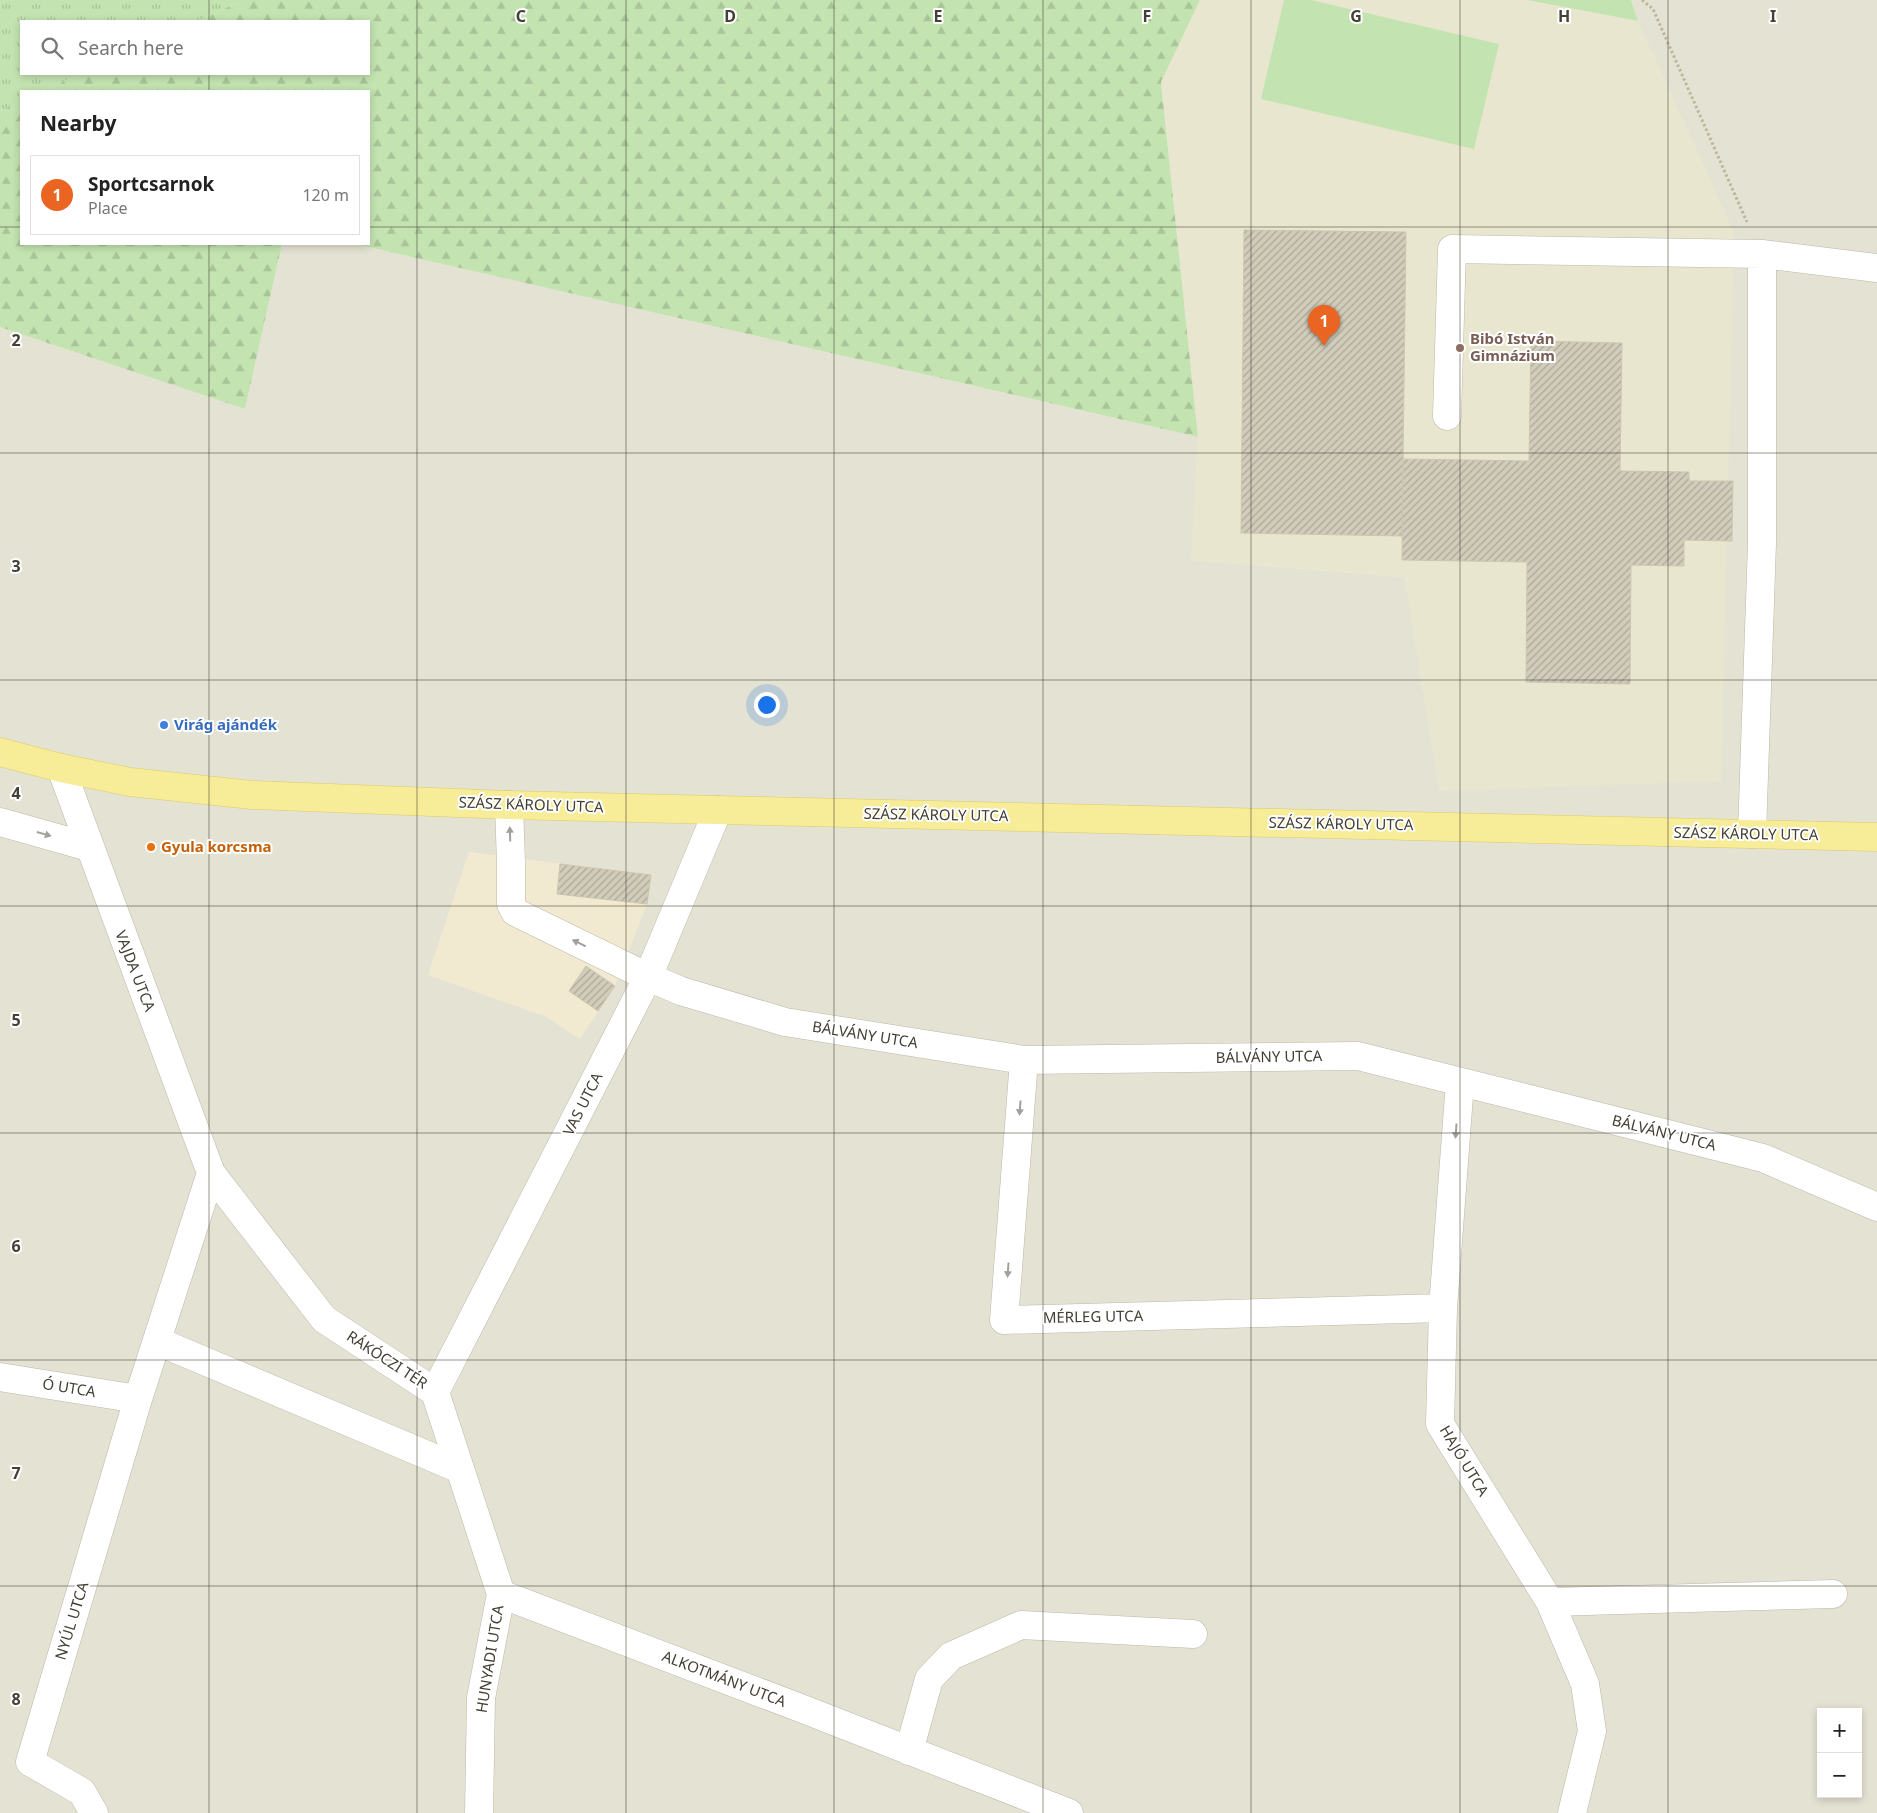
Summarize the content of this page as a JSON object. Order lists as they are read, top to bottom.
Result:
{
  "streets": {
    "main road": ["SZÁSZ KÁROLY UTCA"],
    "street": [
      "VAJDA UTCA",
      "BÁLVÁNY UTCA",
      "VAS UTCA",
      "MÉRLEG UTCA",
      "RÁKÓCZI TÉR",
      "Ó UTCA",
      "HAJÓ UTCA",
      "NYÚL UTCA",
      "HUNYADI UTCA",
      "ALKOTMÁNY UTCA"
    ]
  },
  "crossings": [
    ["SZÁSZ KÁROLY UTCA", "VAJDA UTCA"],
    ["SZÁSZ KÁROLY UTCA", "BÁLVÁNY UTCA"],
    ["SZÁSZ KÁROLY UTCA", "VAS UTCA"],
    ["VAJDA UTCA", "RÁKÓCZI TÉR"],
    ["BÁLVÁNY UTCA", "VAS UTCA"],
    ["BÁLVÁNY UTCA", "MÉRLEG UTCA"],
    ["BÁLVÁNY UTCA", "HAJÓ UTCA"],
    ["VAS UTCA", "RÁKÓCZI TÉR"],
    ["MÉRLEG UTCA", "HAJÓ UTCA"],
    ["Ó UTCA", "NYÚL UTCA"],
    ["HUNYADI UTCA", "ALKOTMÁNY UTCA"]
  ],
  "places": ["Bibó István Gimnázium", "Virág ajándék", "Gyula korcsma"],
  "page": {
    "search": "Search here",
    "heading": "Nearby",
    "list": [
      {
        "mark": "1",
        "name": "Sportcsarnok",
        "note": "Place",
        "value": "120 m"
      }
    ],
    "pins": "1",
    "map_buttons": ["+", "−"]
  },
  "grid": {
    "columns": [
      "C",
      "D",
      "E",
      "F",
      "G",
      "H",
      "I"
    ],
    "rows": [
      "2",
      "3",
      "4",
      "5",
      "6",
      "7",
      "8"
    ]
  }
}
